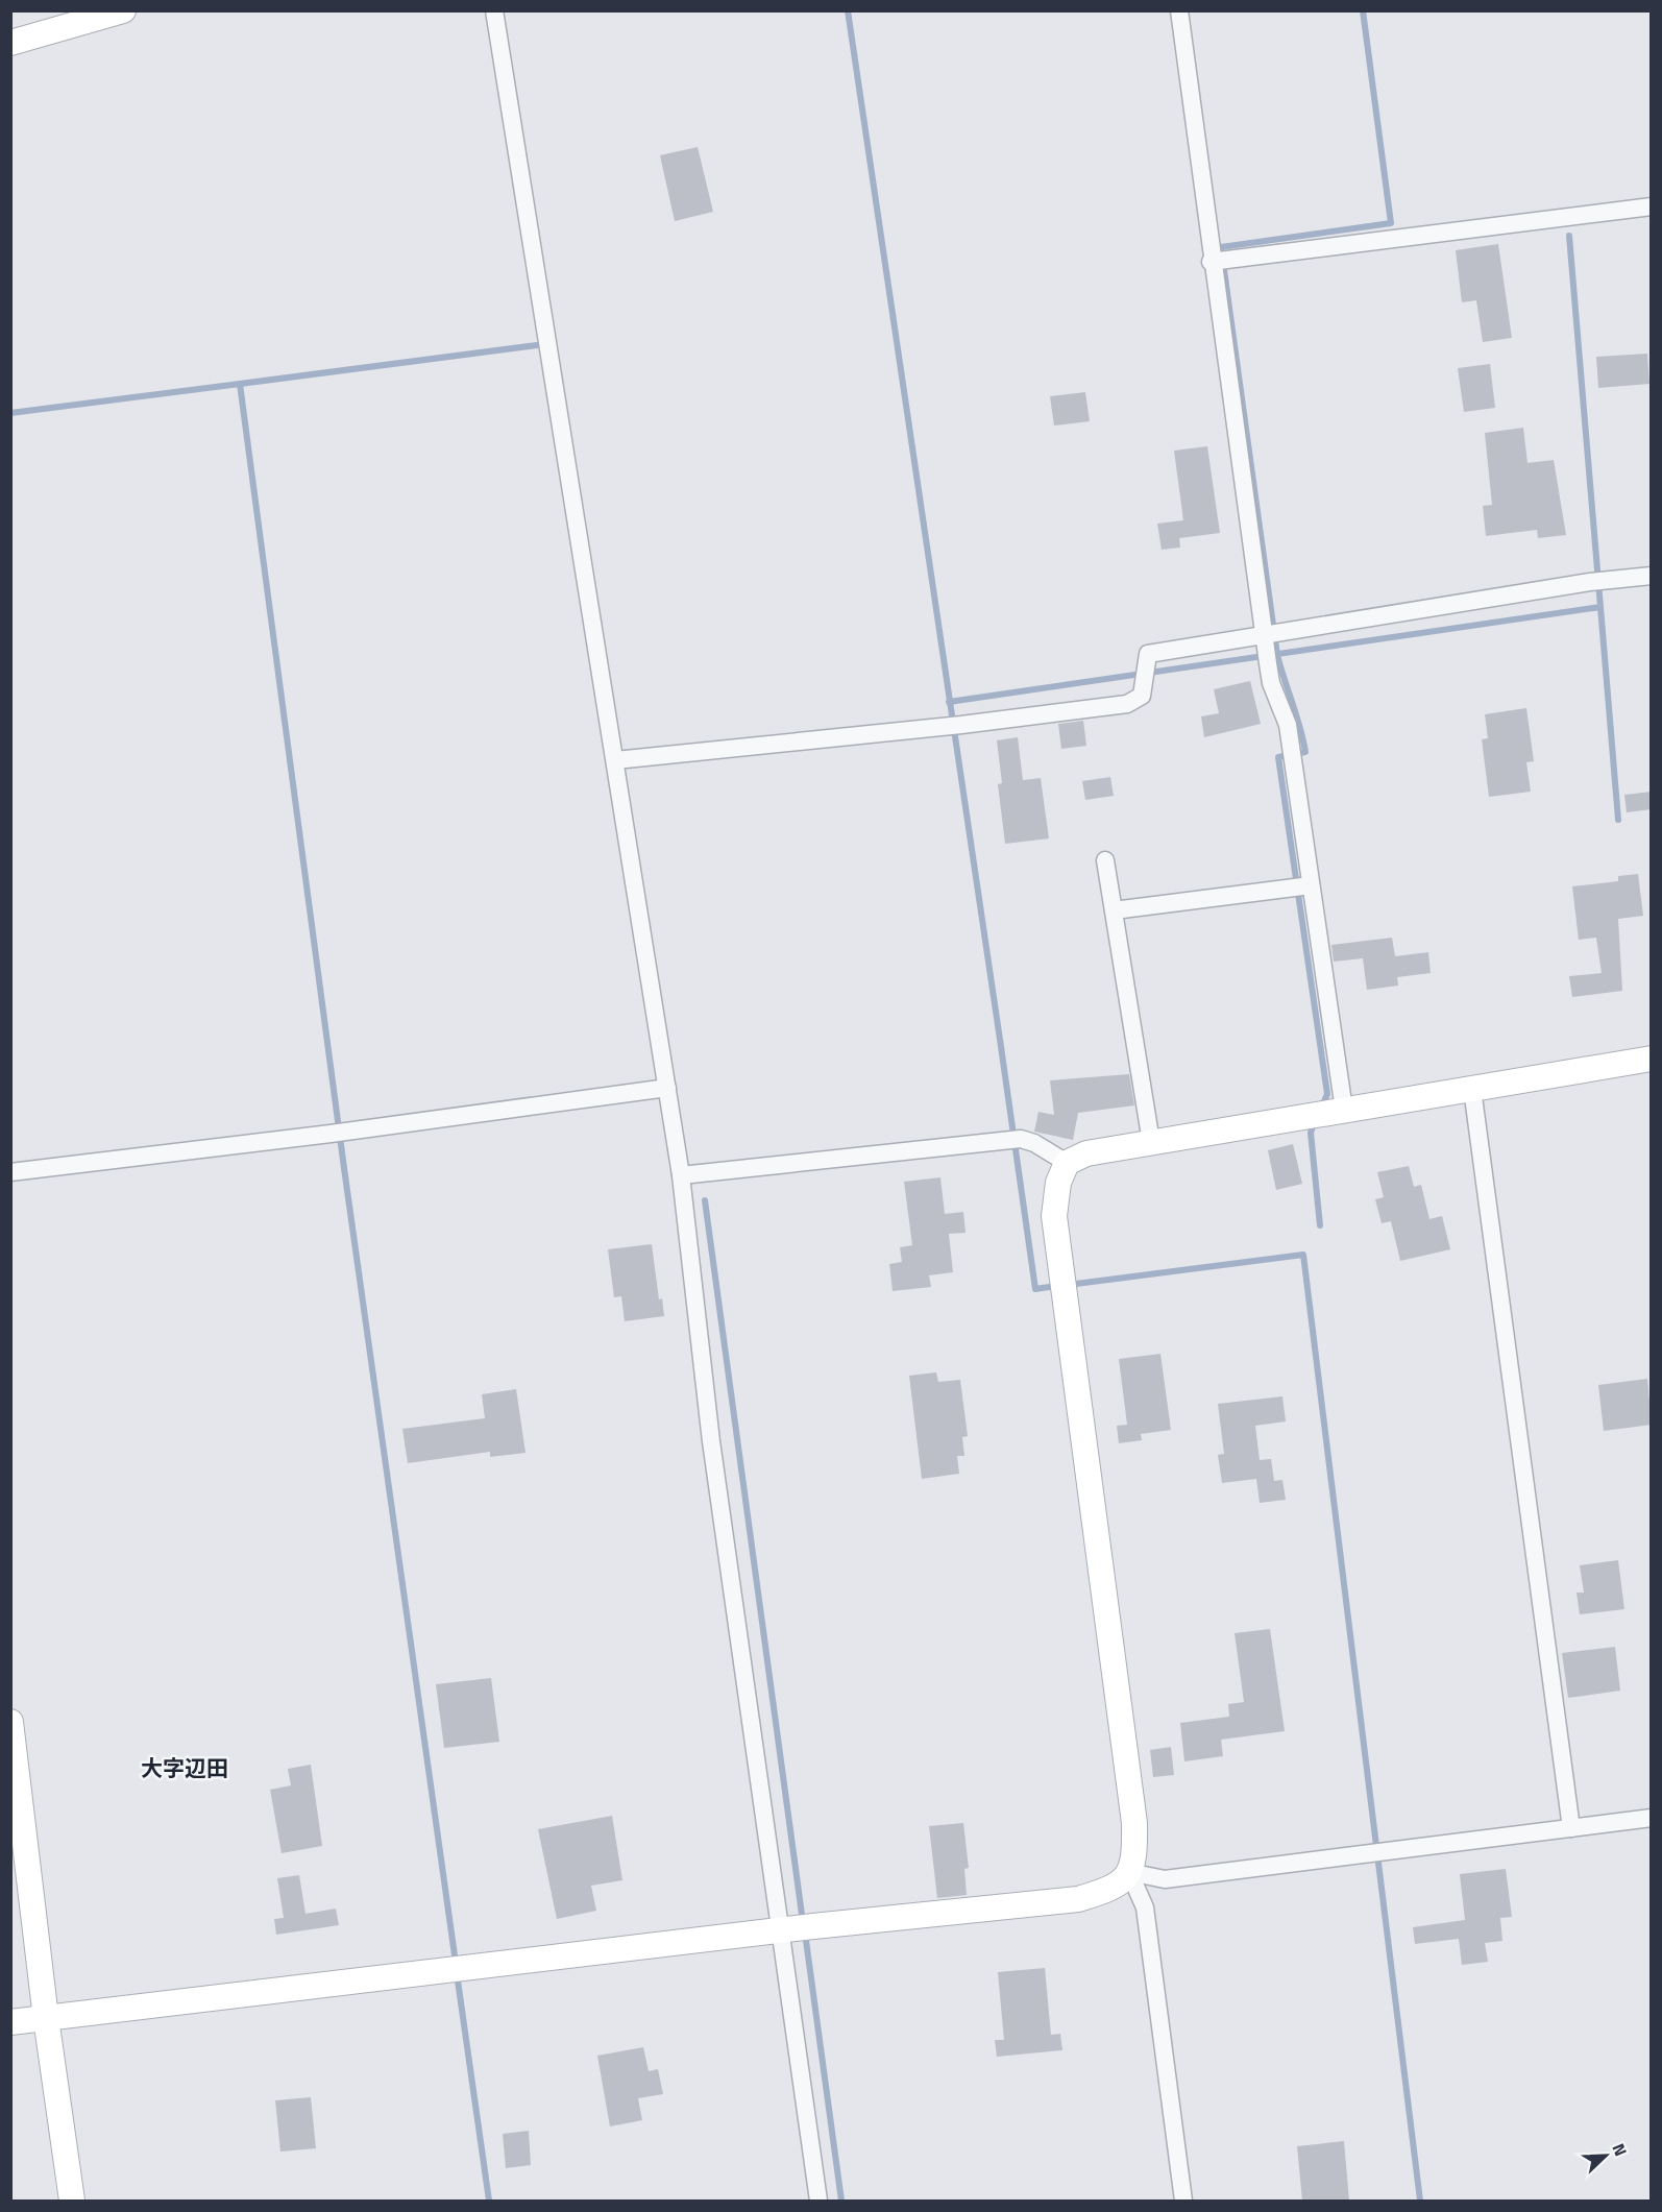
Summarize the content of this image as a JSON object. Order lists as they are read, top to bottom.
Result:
{
  "districts": ["大字辺田"],
  "north": "top right"
}
